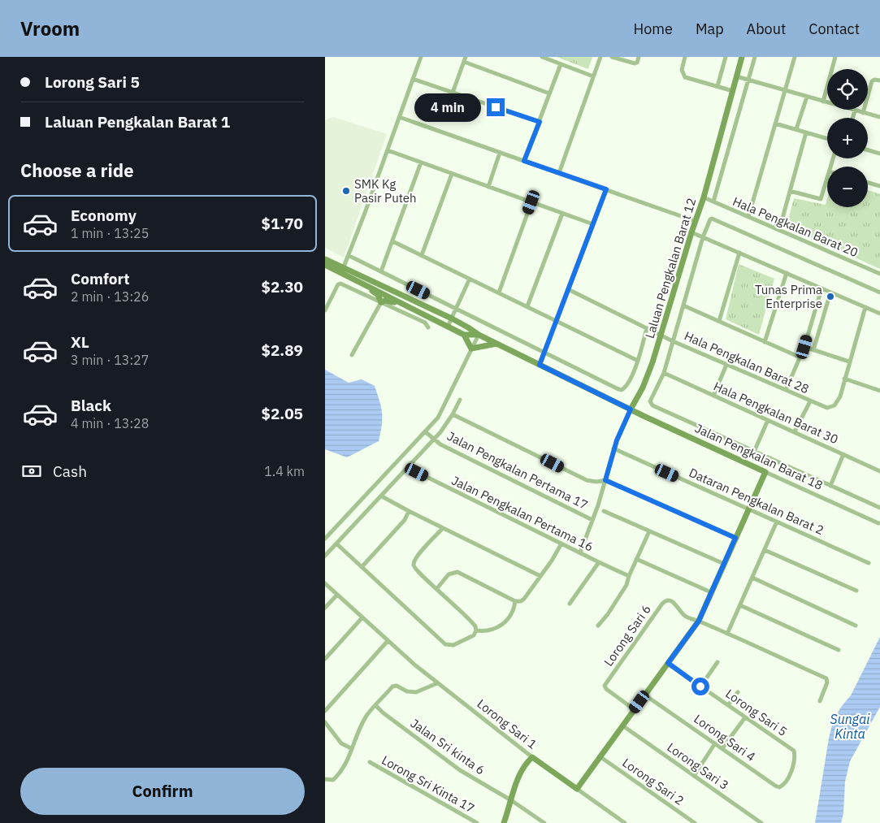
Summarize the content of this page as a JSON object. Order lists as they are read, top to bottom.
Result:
{
  "streets": {
    "street": [
      "Hala Pengkalan Barat 20",
      "Laluan Pengkalan Barat 12",
      "Hala Pengkalan Barat 28",
      "Hala Pengkalan Barat 30",
      "Jalan Pengkalan Barat 18",
      "Jalan Pengkalan Pertama 17",
      "Dataran Pengkalan Barat 2",
      "Jalan Pengkalan Pertama 16",
      "Lorong Sari 6",
      "Lorong Sari 5",
      "Lorong Sari 1",
      "Lorong Sari 4",
      "Jalan Sri kinta 6",
      "Lorong Sari 3",
      "Lorong Sari 2",
      "Lorong Sri Kinta 17"
    ]
  },
  "crossings": [
    ["Hala Pengkalan Barat 20", "Laluan Pengkalan Barat 12"],
    ["Laluan Pengkalan Barat 12", "Hala Pengkalan Barat 28"],
    ["Laluan Pengkalan Barat 12", "Jalan Pengkalan Barat 18"],
    ["Laluan Pengkalan Barat 12", "Jalan Pengkalan Pertama 17"],
    ["Laluan Pengkalan Barat 12", "Dataran Pengkalan Barat 2"],
    ["Laluan Pengkalan Barat 12", "Jalan Pengkalan Pertama 16"],
    ["Lorong Sari 5", "Lorong Sari 4"]
  ],
  "water": ["Sungai Kinta"],
  "places": ["SMK Kg Pasir Puteh", "Tunas Prima Enterprise"],
  "page": {
    "header": "Vroom",
    "nav": [
      "Home",
      "Map",
      "About",
      "Contact"
    ],
    "banner": ["Lorong Sari 5", "Laluan Pengkalan Barat 1"],
    "map_buttons": ["+", "−"],
    "bubble": "4 min",
    "heading": "Choose a ride",
    "list": [
      {
        "name": "Economy",
        "note": "1 min · 13:25",
        "value": "$1.70"
      },
      {
        "name": "Comfort",
        "note": "2 min · 13:26",
        "value": "$2.30"
      },
      {
        "name": "XL",
        "note": "3 min · 13:27",
        "value": "$2.89"
      },
      {
        "name": "Black",
        "note": "4 min · 13:28",
        "value": "$2.05"
      }
    ],
    "pay": ["Cash", "1.4 km"],
    "buttons": "Confirm"
  }
}
